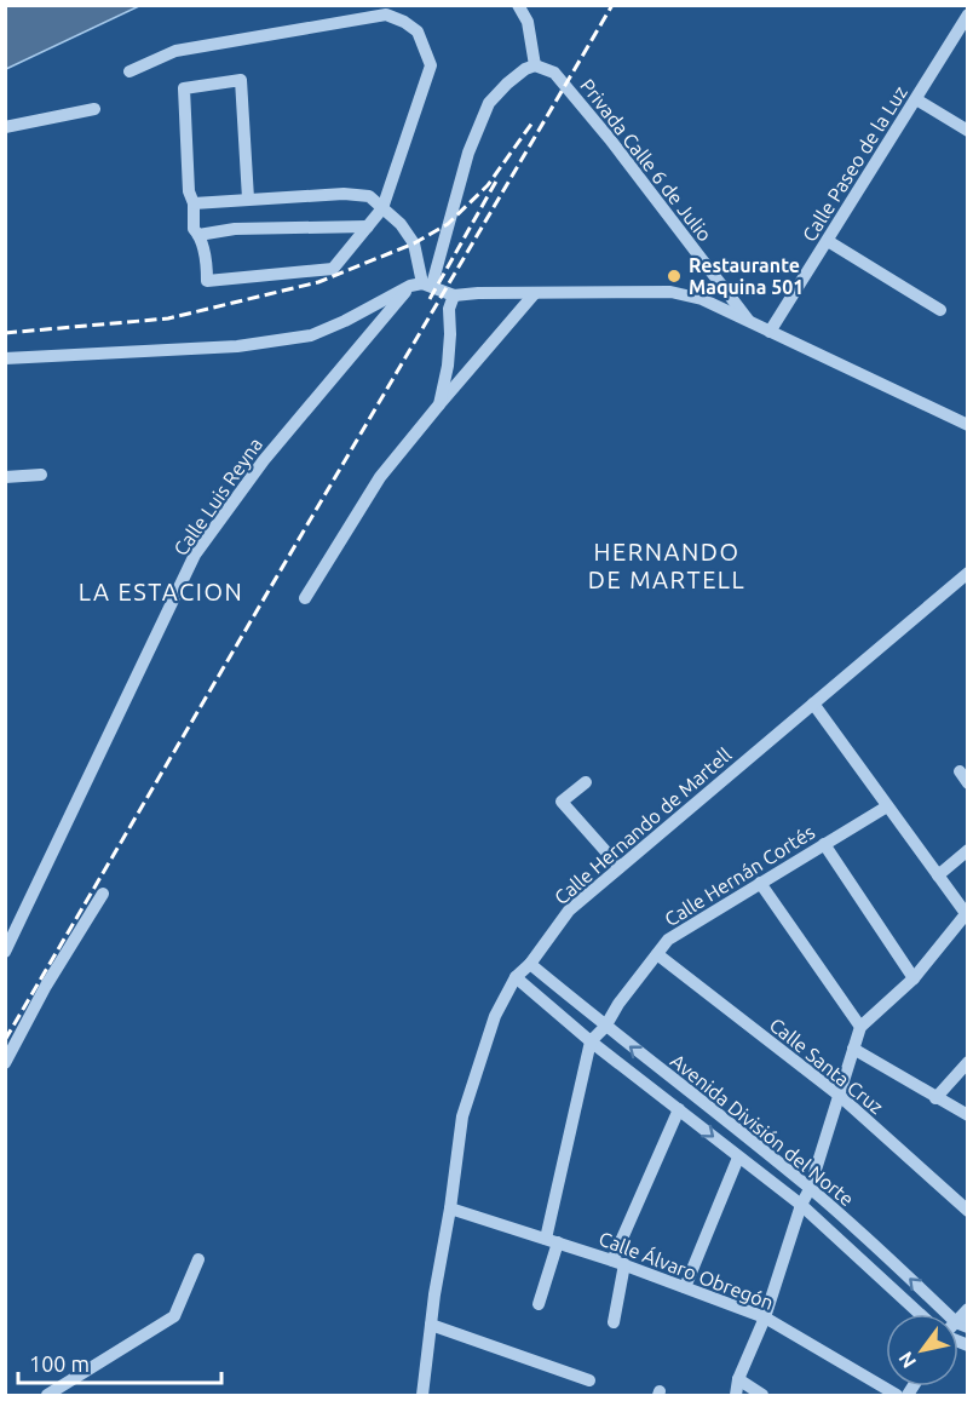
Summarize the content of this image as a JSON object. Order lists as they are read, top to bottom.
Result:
{
  "streets": {
    "street": [
      "Privada Calle 6 de Julio",
      "Calle Paseo de la Luz",
      "Calle Luis Reyna",
      "Calle Hernando de Martell",
      "Calle Hernán Cortés",
      "Calle Santa Cruz",
      "Avenida División del Norte",
      "Calle Álvaro Obregón"
    ]
  },
  "crossings": [
    ["Privada Calle 6 de Julio", "Calle Luis Reyna"],
    ["Calle Hernando de Martell", "Avenida División del Norte"],
    ["Calle Hernando de Martell", "Calle Álvaro Obregón"],
    ["Calle Hernán Cortés", "Calle Santa Cruz"],
    ["Calle Hernán Cortés", "Avenida División del Norte"]
  ],
  "districts": ["HERNANDO DE MARTELL", "LA ESTACION"],
  "places": ["Restaurante Maquina 501"],
  "scale_bar": "100 m",
  "north": "bottom left"
}
